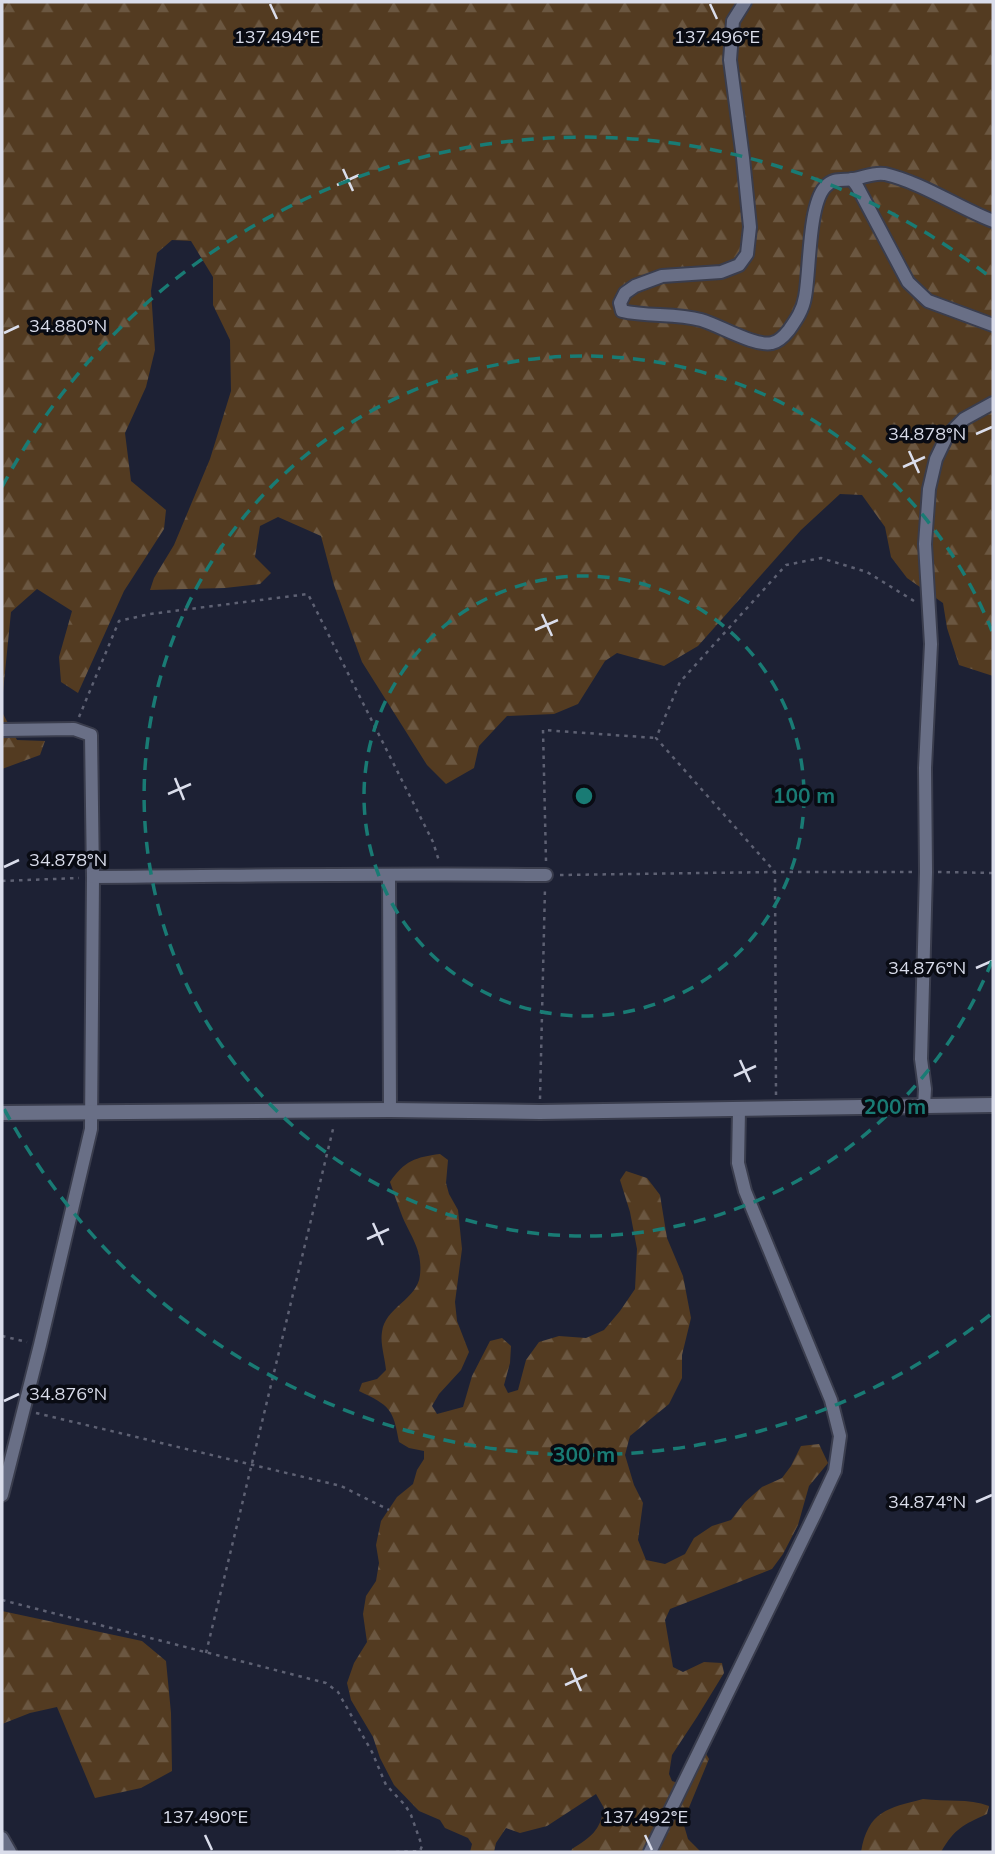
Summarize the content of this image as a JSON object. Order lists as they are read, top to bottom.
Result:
{
  "coordinates": [
    "137.496°E",
    "137.494°E",
    "34.880°N",
    "34.878°N",
    "34.876°N",
    "34.874°N",
    "137.490°E",
    "137.492°E"
  ],
  "rings": ["100 m", "200 m", "300 m"]
}
